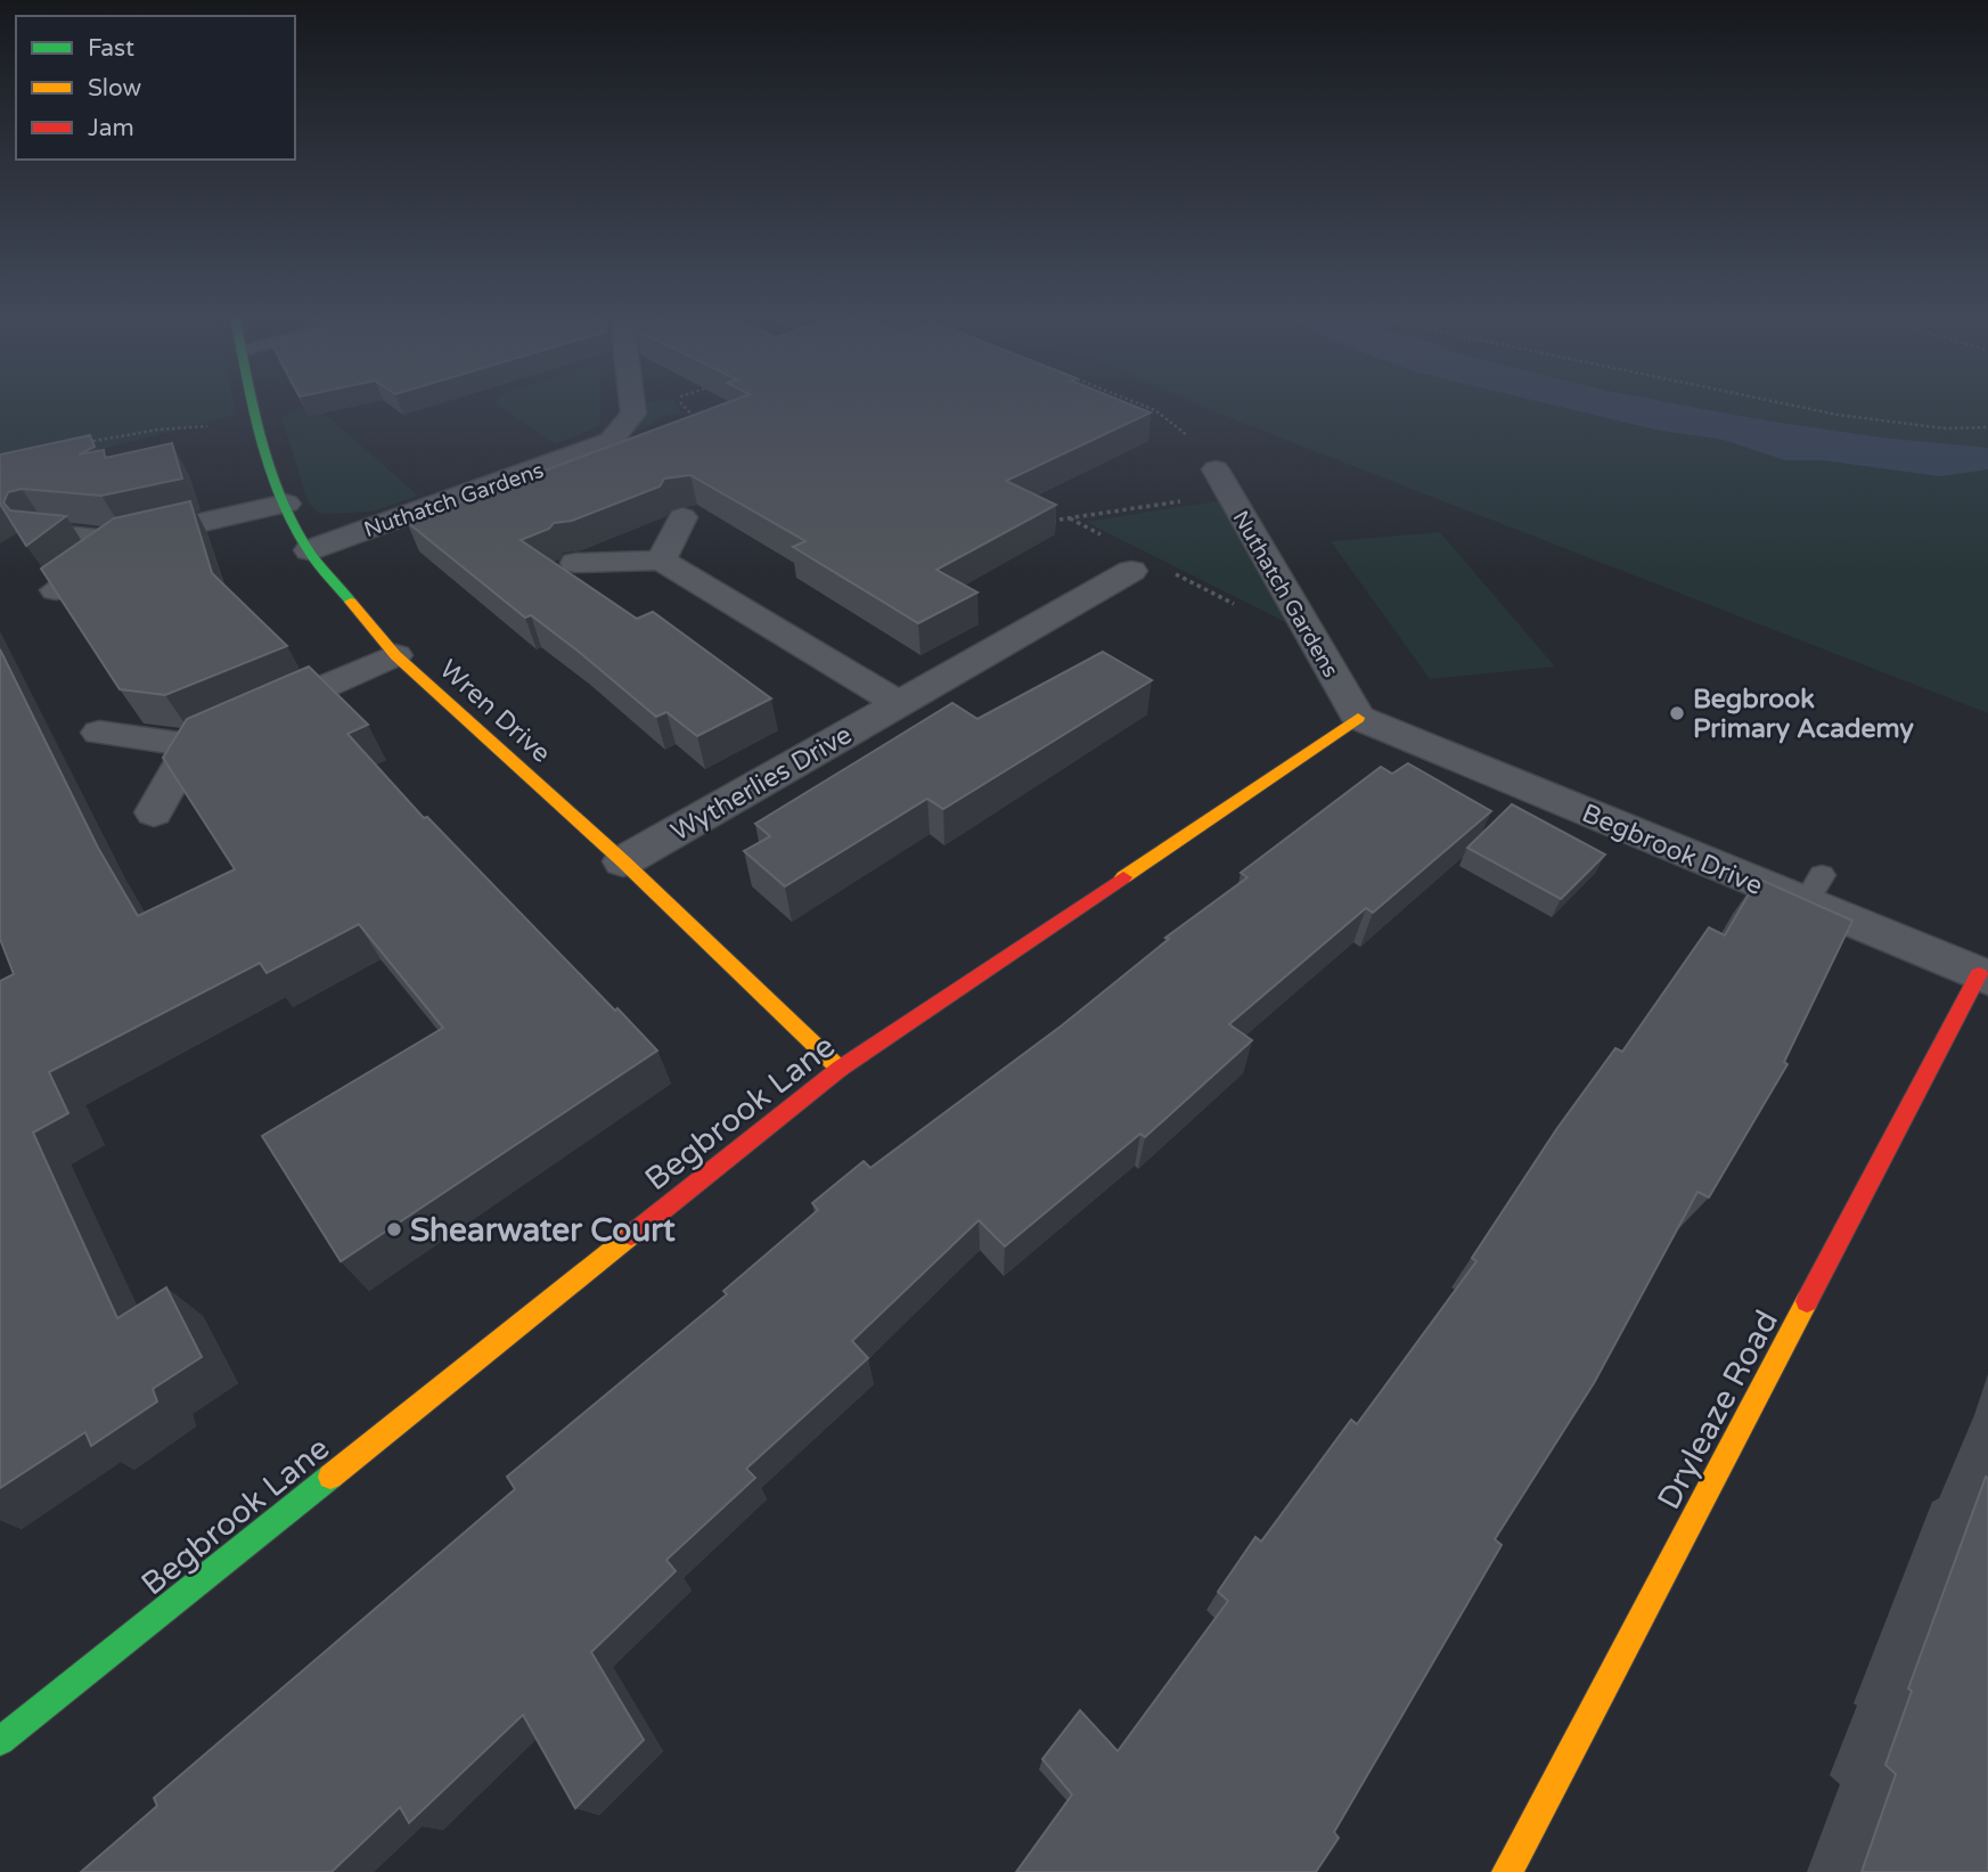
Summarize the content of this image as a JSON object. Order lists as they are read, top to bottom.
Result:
{
  "streets": {
    "street": [
      "Nuthatch Gardens",
      "Wren Drive",
      "Wytherlies Drive",
      "Begbrook Drive",
      "Begbrook Lane",
      "Dryleaze Road"
    ]
  },
  "crossings": [
    ["Nuthatch Gardens", "Wren Drive"],
    ["Nuthatch Gardens", "Begbrook Drive"],
    ["Nuthatch Gardens", "Begbrook Lane"],
    ["Wren Drive", "Wytherlies Drive"],
    ["Wren Drive", "Begbrook Lane"],
    ["Begbrook Drive", "Begbrook Lane"],
    ["Begbrook Drive", "Dryleaze Road"]
  ],
  "places": ["Begbrook Primary Academy", "Shearwater Court"],
  "legend": ["Fast", "Slow", "Jam"]
}
